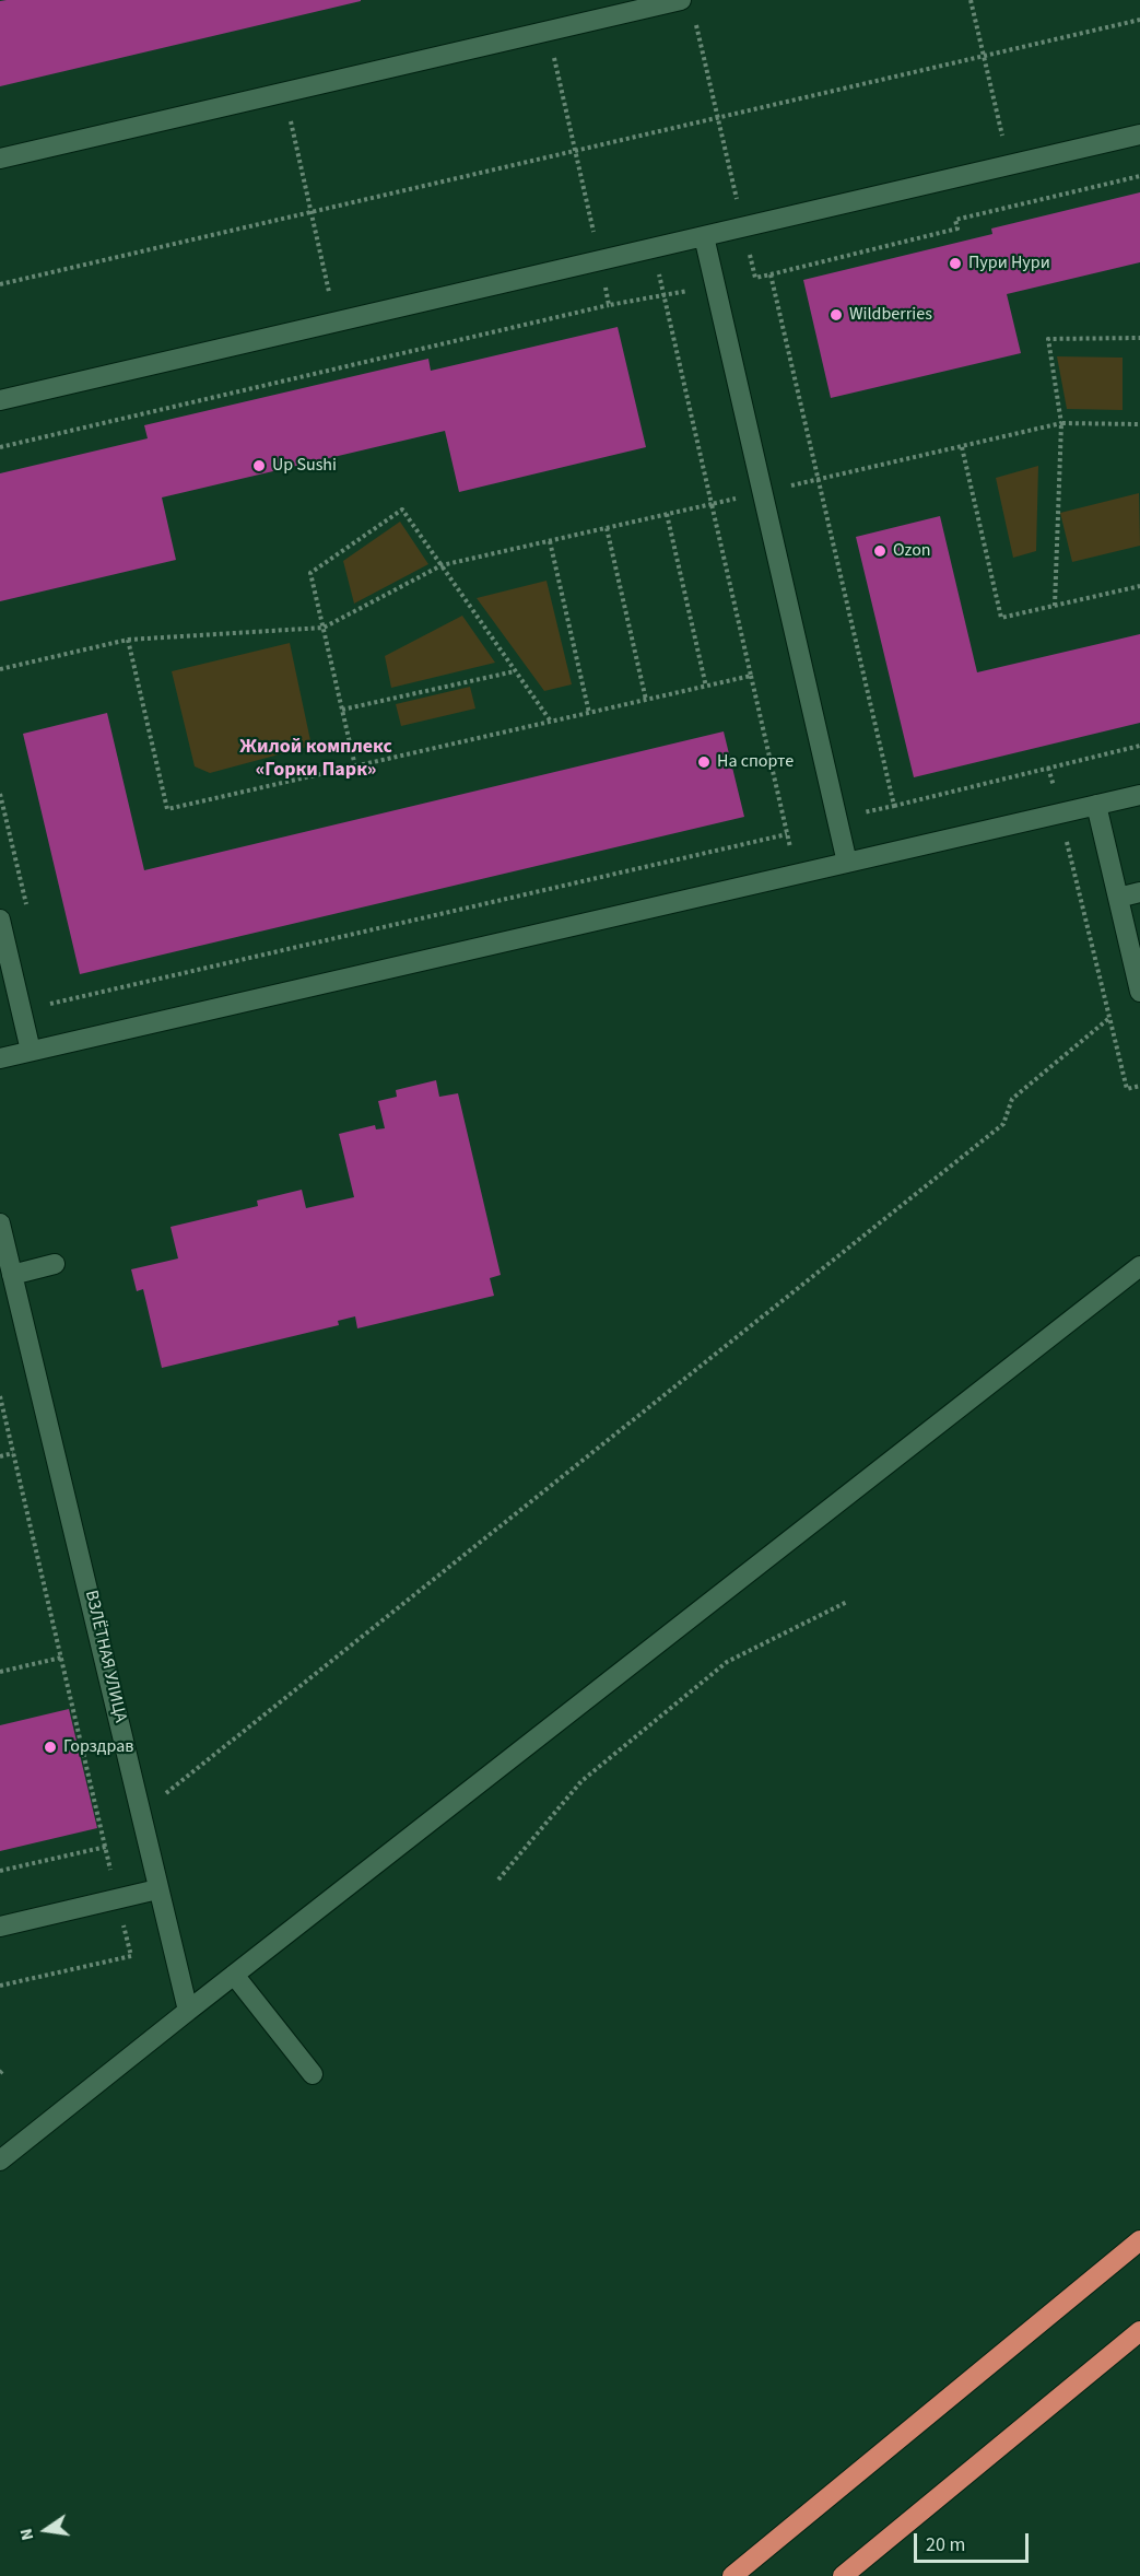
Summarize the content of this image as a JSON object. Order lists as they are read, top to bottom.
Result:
{
  "streets": {
    "street": ["ВЗЛЁТНАЯ УЛИЦА"]
  },
  "districts": ["Жилой комплекс «Горки Парк»"],
  "places": [
    "Пури Нури",
    "Wildberries",
    "Up Sushi",
    "Ozon",
    "На спорте",
    "Горздрав"
  ],
  "scale_bar": "20 m",
  "north": "left"
}
